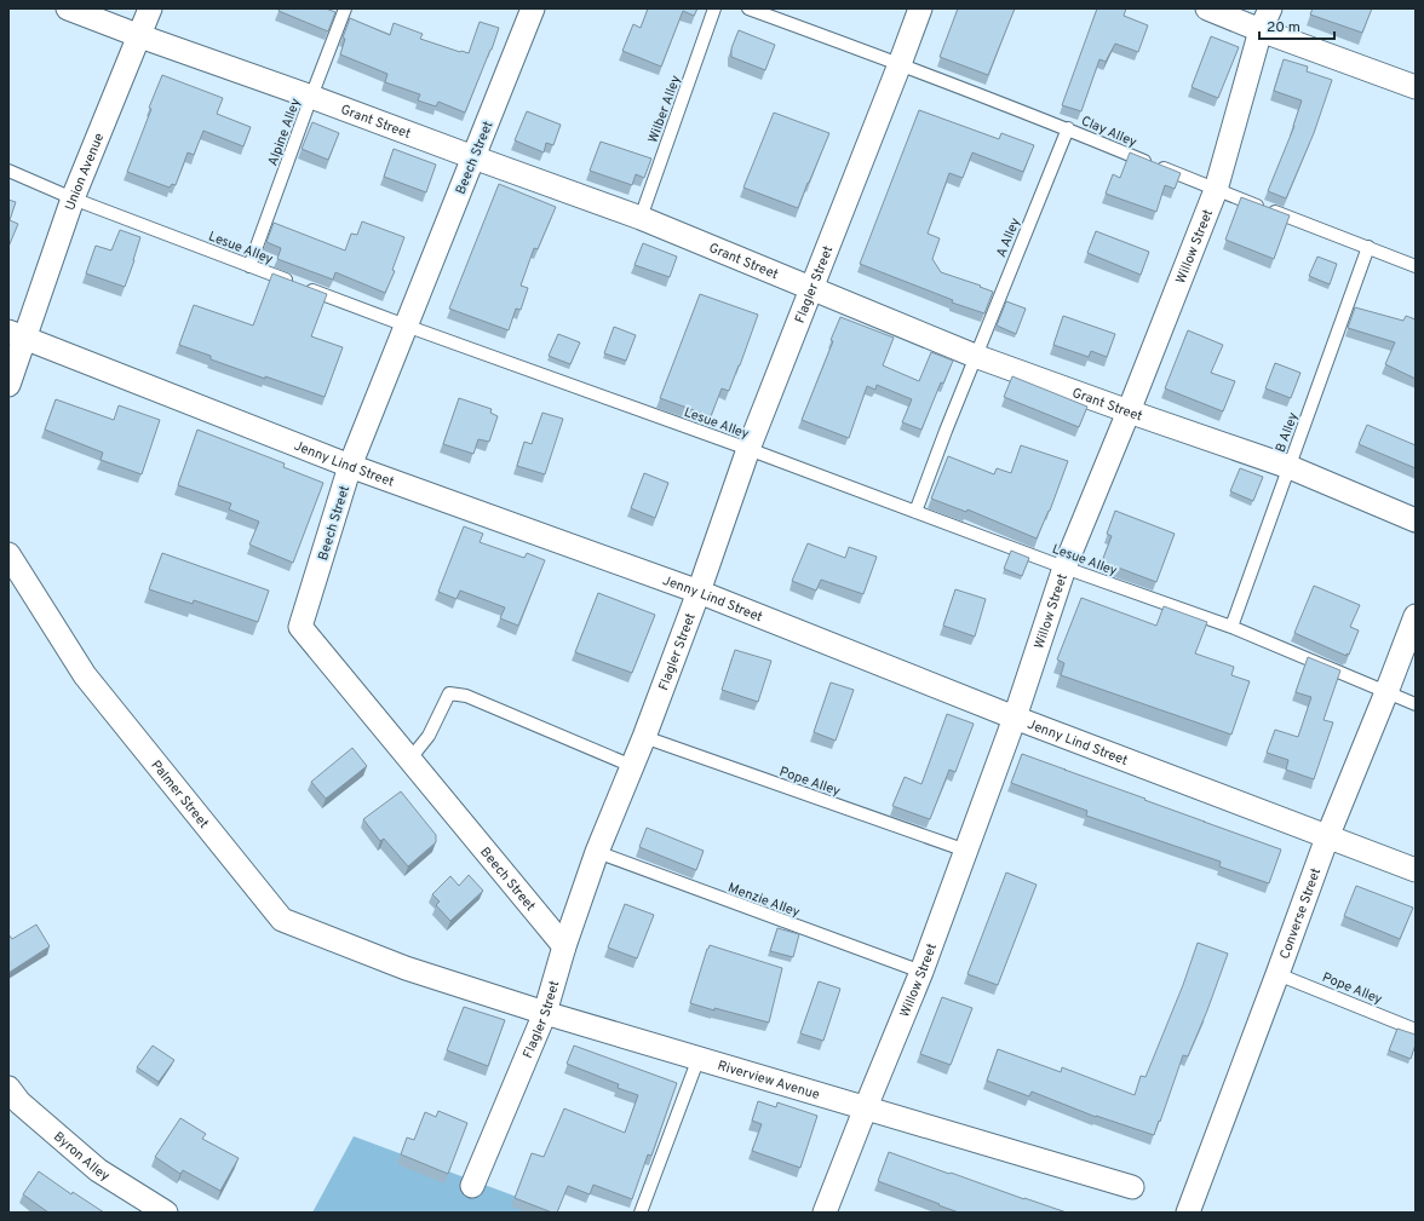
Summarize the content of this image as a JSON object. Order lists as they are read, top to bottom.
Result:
{
  "streets": {
    "street": [
      "Grant Street",
      "Beech Street",
      "Union Avenue",
      "Willow Street",
      "Flagler Street",
      "Jenny Lind Street",
      "Palmer Street",
      "Converse Street",
      "Riverview Avenue",
      "Byron Alley"
    ],
    "lane": [
      "Wilber Alley",
      "Clay Alley",
      "Alpine Alley",
      "A Alley",
      "Lesue Alley",
      "B Alley",
      "Pope Alley",
      "Menzie Alley"
    ]
  },
  "crossings": [
    ["Wilber Alley", "Grant Street"],
    ["Grant Street", "Alpine Alley"],
    ["Grant Street", "Beech Street"],
    ["Grant Street", "Union Avenue"],
    ["Grant Street", "A Alley"],
    ["Grant Street", "Willow Street"],
    ["Grant Street", "Flagler Street"],
    ["Grant Street", "B Alley"],
    ["Clay Alley", "A Alley"],
    ["Clay Alley", "Willow Street"],
    ["Clay Alley", "Flagler Street"],
    ["Clay Alley", "B Alley"],
    ["Alpine Alley", "Lesue Alley"],
    ["Beech Street", "Lesue Alley"],
    ["Beech Street", "Flagler Street"],
    ["Beech Street", "Jenny Lind Street"],
    ["Union Avenue", "Lesue Alley"],
    ["Union Avenue", "Jenny Lind Street"],
    ["A Alley", "Lesue Alley"],
    ["Lesue Alley", "Willow Street"],
    ["Lesue Alley", "Flagler Street"],
    ["Lesue Alley", "B Alley"],
    ["Lesue Alley", "Converse Street"],
    ["Willow Street", "Jenny Lind Street"],
    ["Willow Street", "Pope Alley"],
    ["Willow Street", "Menzie Alley"],
    ["Willow Street", "Riverview Avenue"],
    ["Flagler Street", "Jenny Lind Street"],
    ["Flagler Street", "Pope Alley"],
    ["Flagler Street", "Menzie Alley"],
    ["Flagler Street", "Riverview Avenue"],
    ["Jenny Lind Street", "Converse Street"],
    ["Pope Alley", "Converse Street"],
    ["Palmer Street", "Riverview Avenue"]
  ],
  "scale_bar": "20 m"
}
